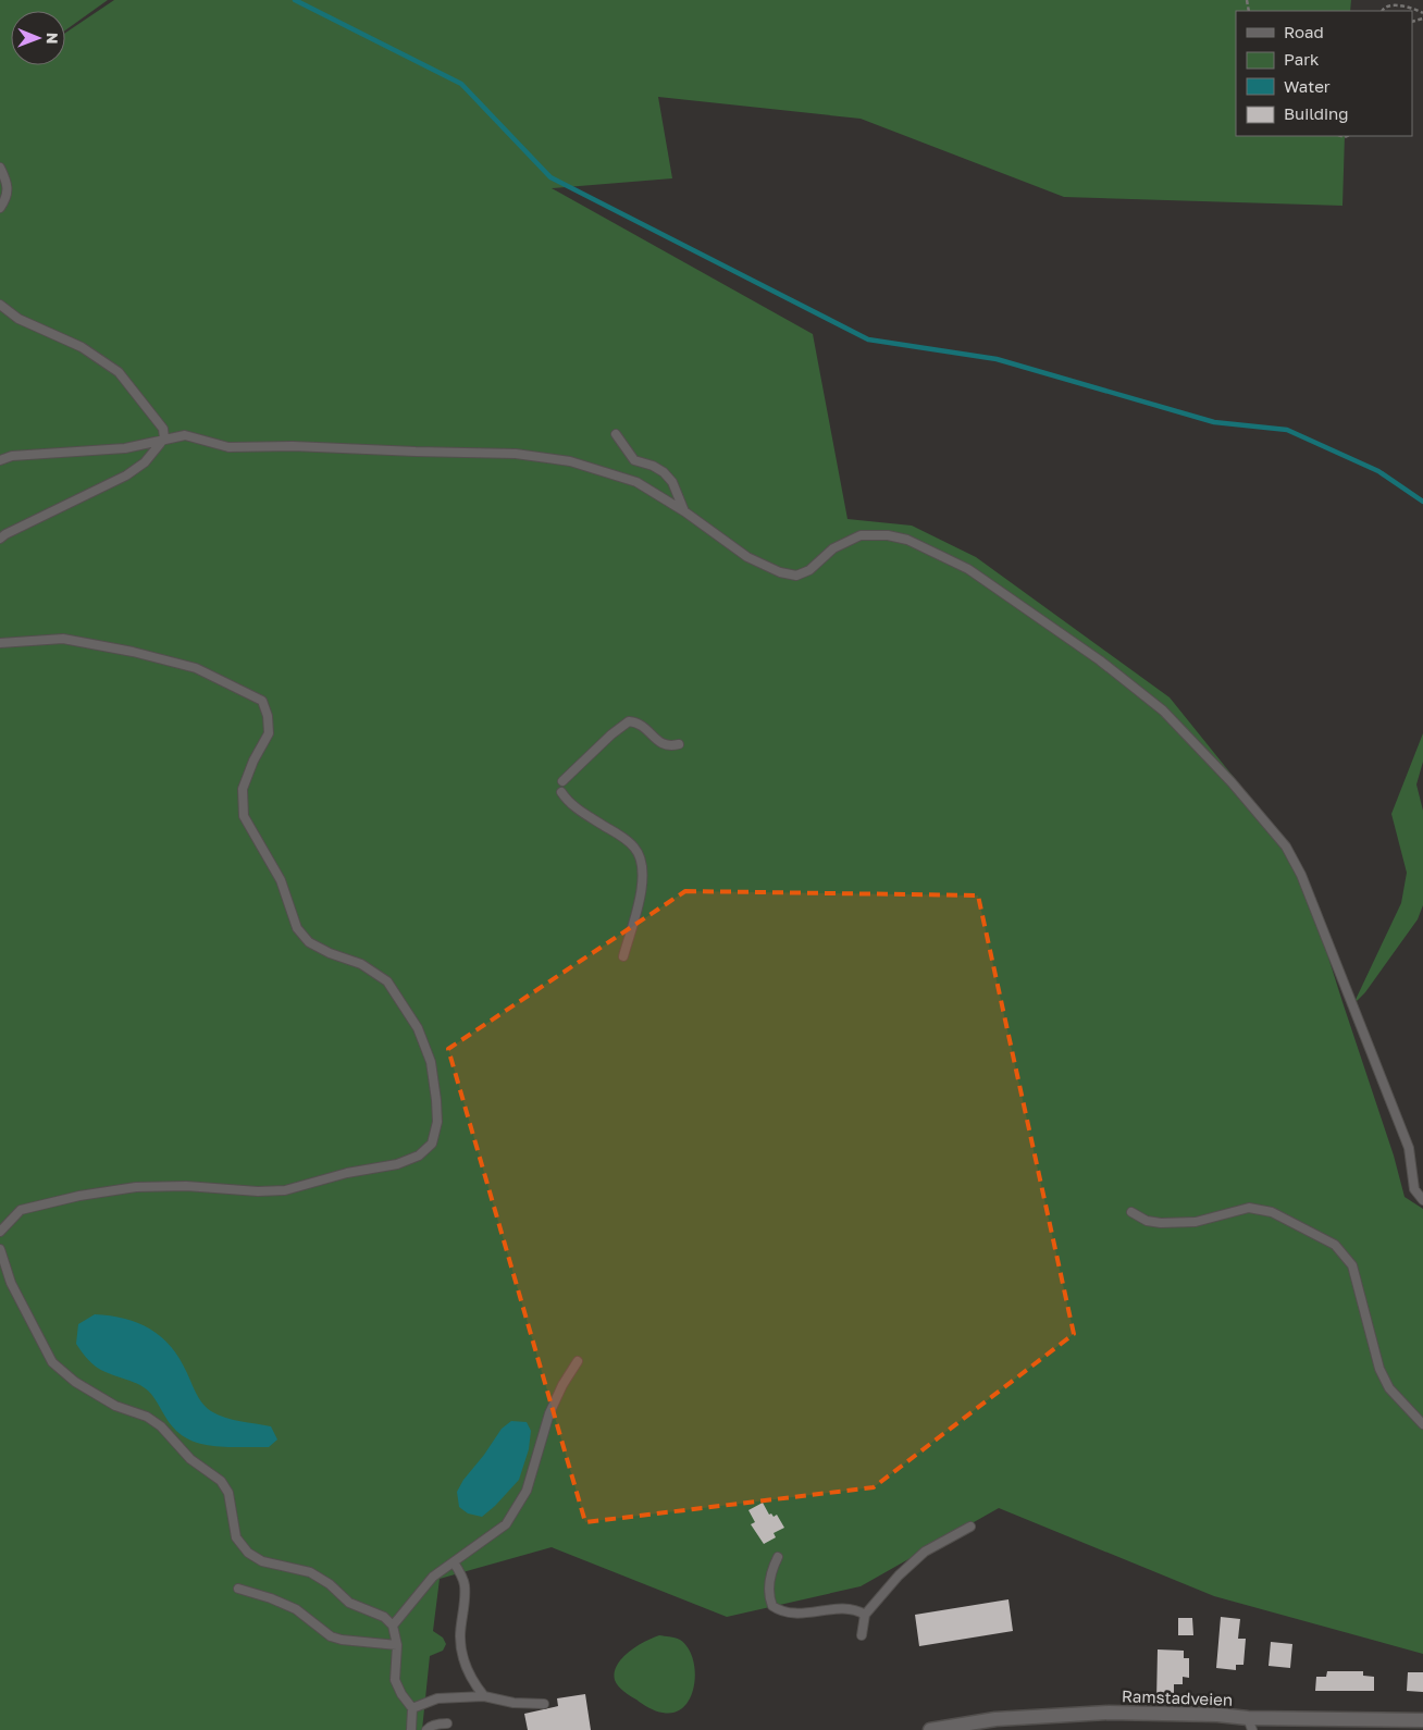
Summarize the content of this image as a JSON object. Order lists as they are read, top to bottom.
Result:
{
  "streets": {
    "street": ["Ramstadveien"]
  },
  "legend": [
    "Road",
    "Park",
    "Water",
    "Building"
  ],
  "north": "right"
}
